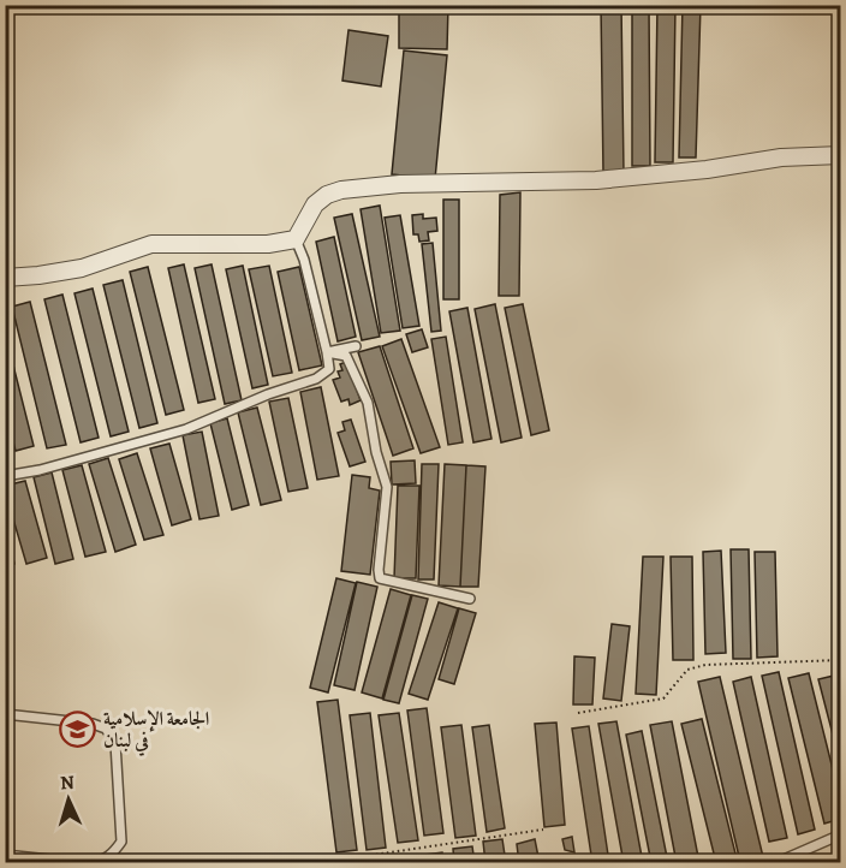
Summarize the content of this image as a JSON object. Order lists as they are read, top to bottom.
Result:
{
  "places": {
    "school or university": ["الجامعة الإسلامية في لبنان"]
  },
  "north": "top"
}
